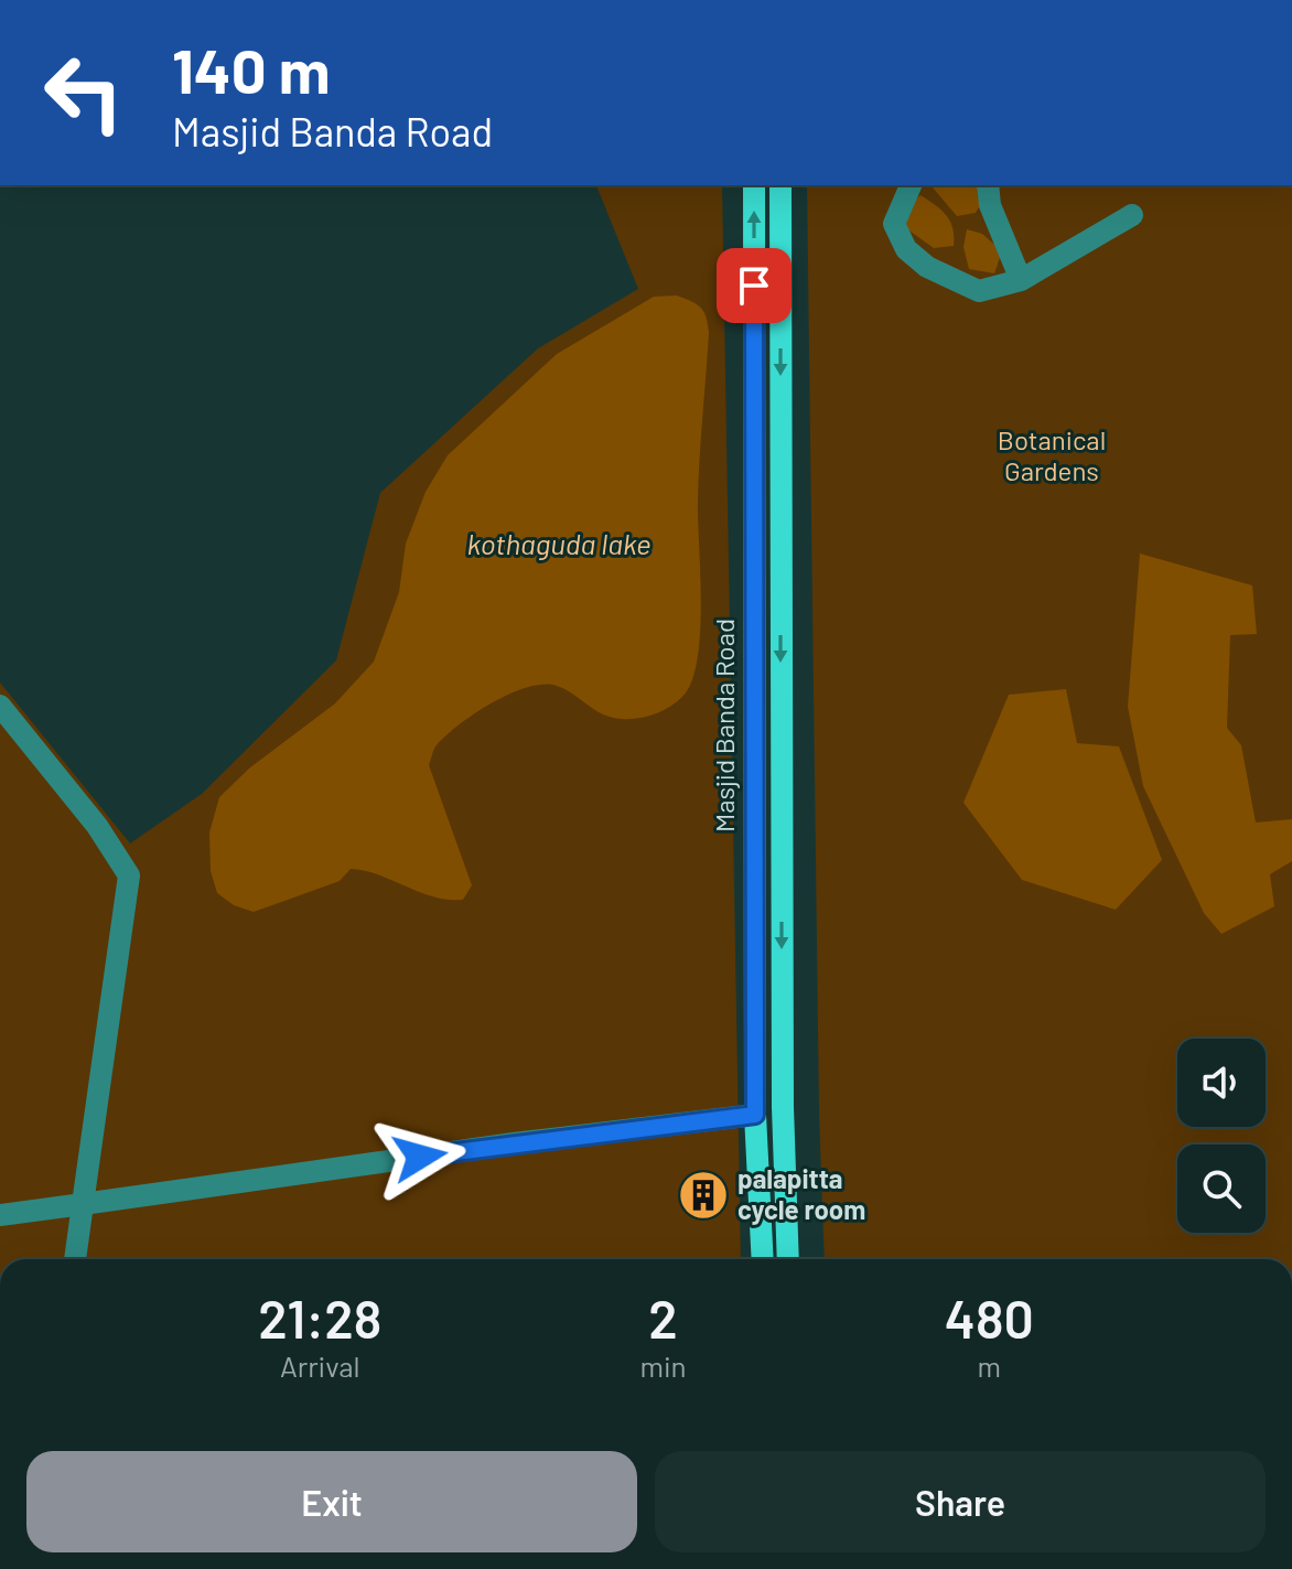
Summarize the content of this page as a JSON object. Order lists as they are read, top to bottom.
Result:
{
  "streets": {
    "main road": ["Masjid Banda Road"]
  },
  "water": ["kothaguda lake"],
  "parks": ["Botanical Gardens"],
  "places": {
    "building": ["palapitta cycle room"]
  },
  "page": {
    "turn": ["140 m", "Masjid Banda Road"],
    "eta": [
      "21:28",
      "Arrival",
      "2",
      "min",
      "480",
      "m"
    ],
    "buttons": ["Exit", "Share"]
  }
}
